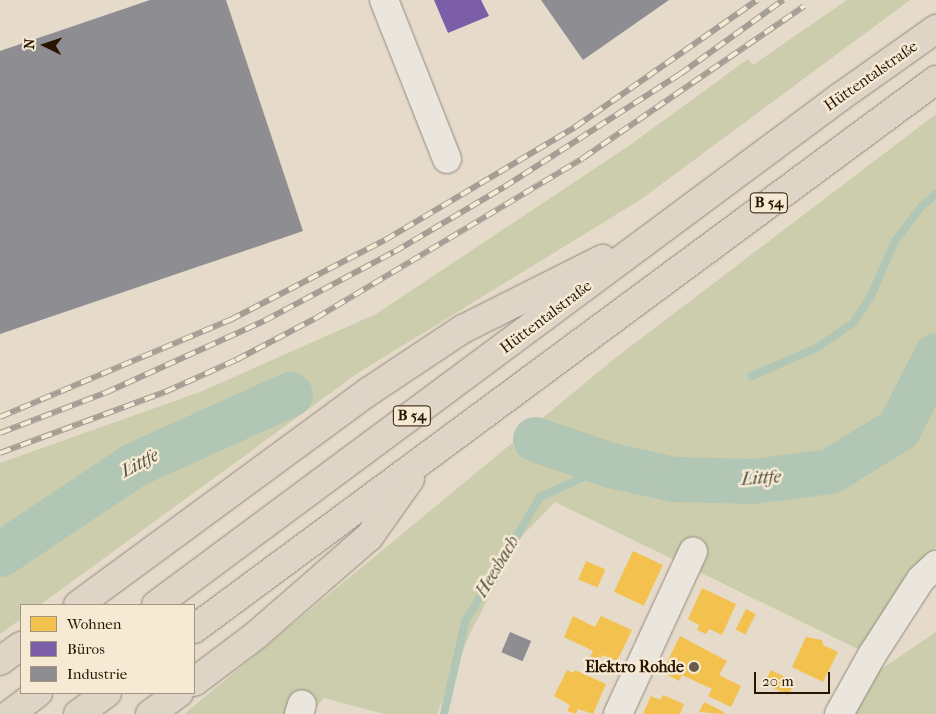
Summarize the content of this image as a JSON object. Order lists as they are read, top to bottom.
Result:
{
  "streets": {
    "highway": ["Hüttentalstraße", "B 54"]
  },
  "water": ["Littfe", "Heesbach"],
  "places": ["Elektro Rohde"],
  "legend": ["Wohnen", "Büros", "Industrie"],
  "scale_bar": "20 m",
  "north": "left"
}
